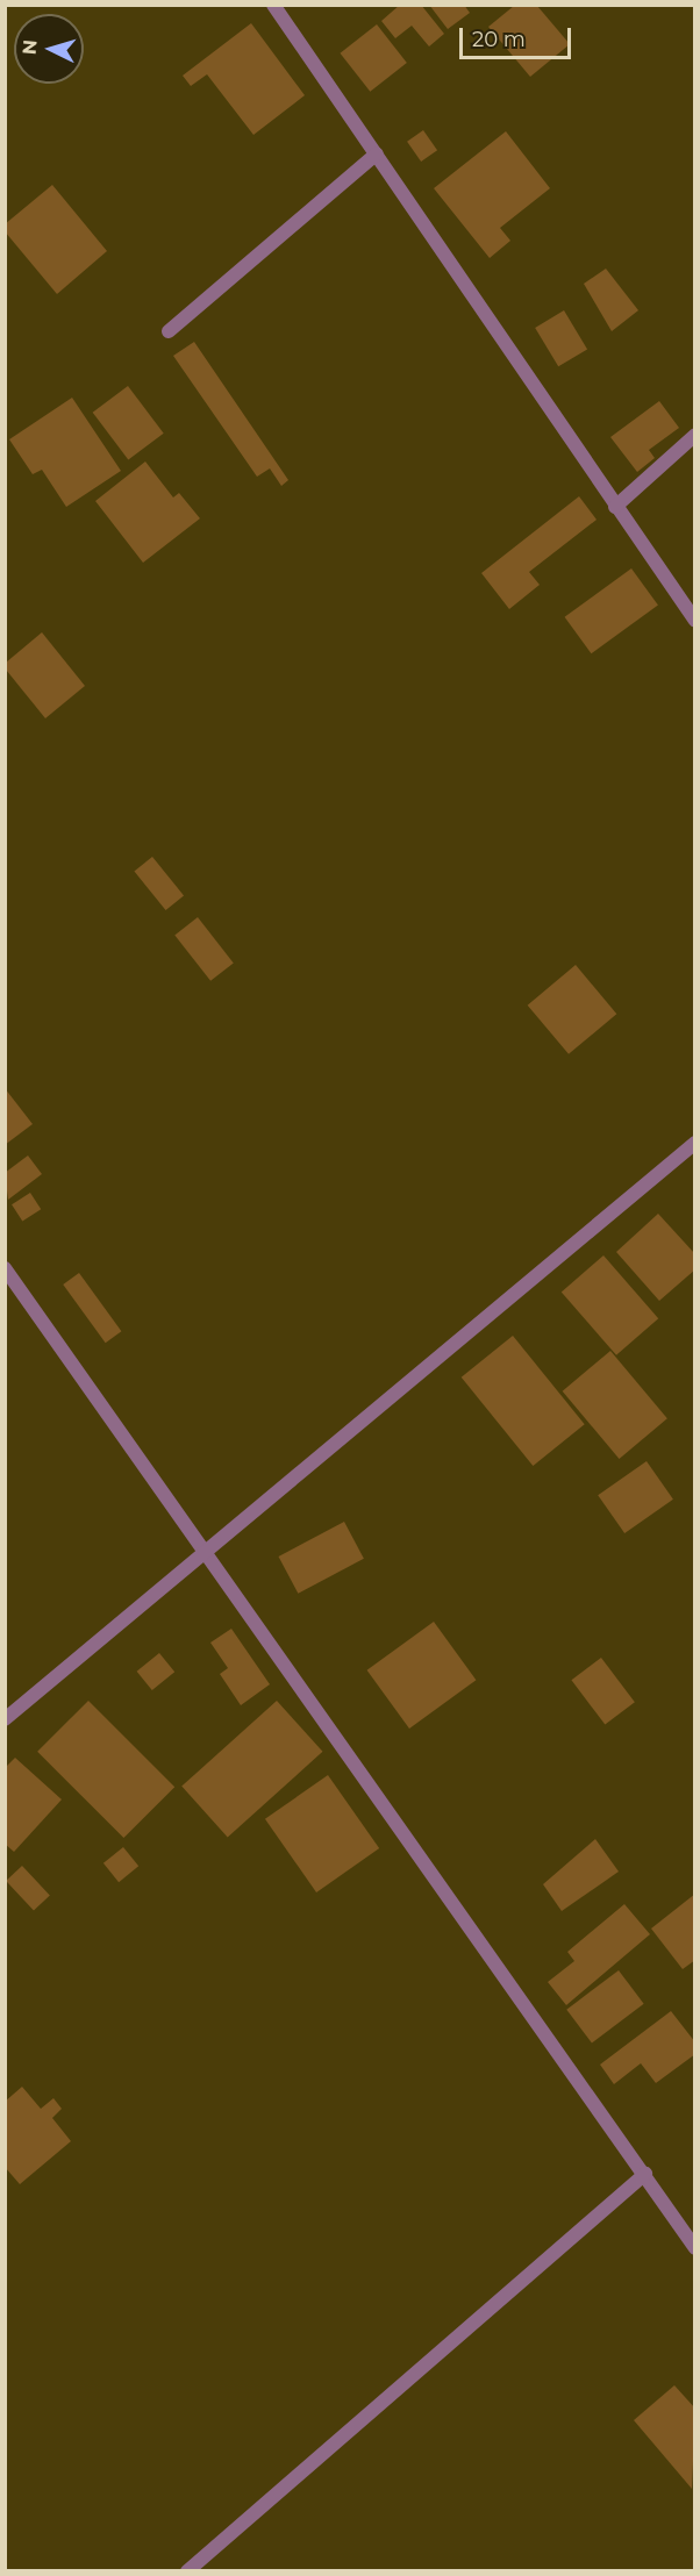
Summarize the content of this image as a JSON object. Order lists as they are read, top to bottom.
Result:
{
  "scale_bar": "20 m",
  "north": "left"
}
